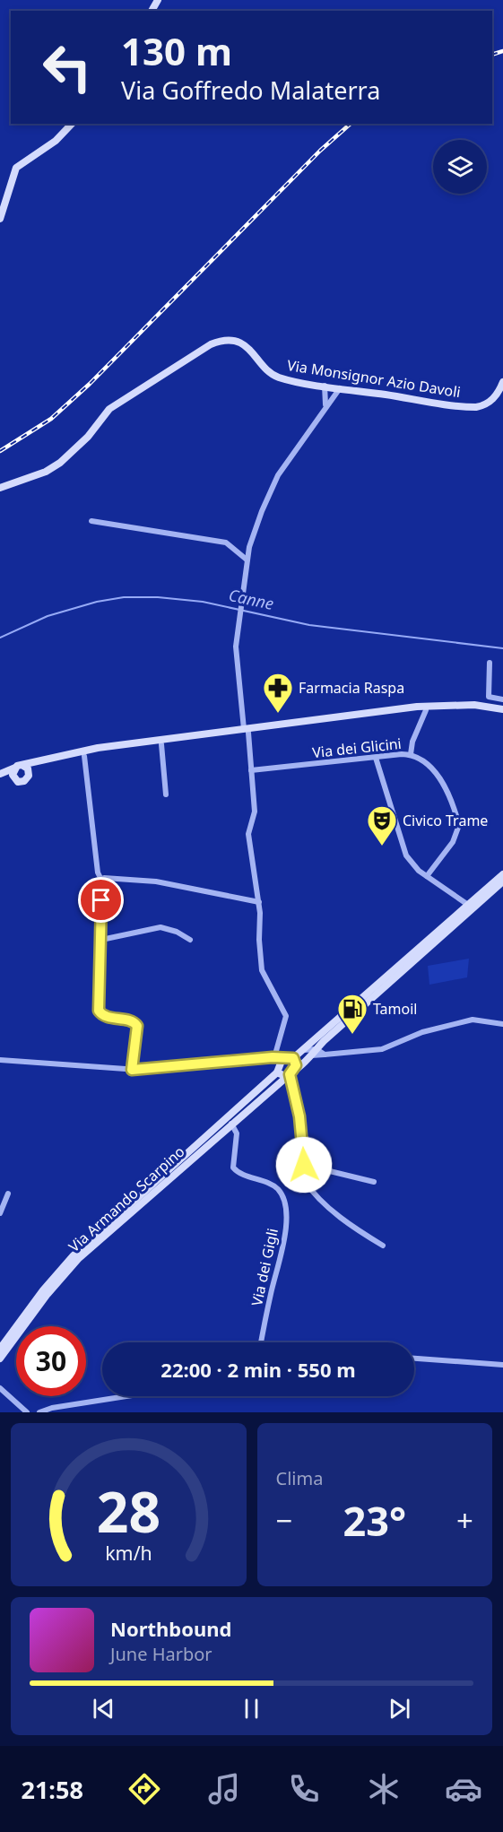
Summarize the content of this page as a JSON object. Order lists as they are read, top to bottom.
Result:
{
  "streets": {
    "street": [
      "Via Monsignor Azio Davoli",
      "Via dei Glicini",
      "Via Armando Scarpino",
      "Via dei Gigli"
    ]
  },
  "crossings": [
    ["Via Armando Scarpino", "Via dei Gigli"]
  ],
  "water": ["Canne"],
  "places": {
    "pharmacy": ["Farmacia Raspa"],
    "theatre": ["Civico Trame"],
    "fuel station": ["Tamoil"]
  },
  "page": {
    "turn": ["130 m", "Via Goffredo Malaterra"],
    "limit": "30",
    "trip": "22:00 · 2 min · 550 m",
    "tile": "Clima",
    "heat": ["−", "23°", "+"],
    "song": ["Northbound", "June Harbor"],
    "tabs": "21:58",
    "gauge": ["28", "km/h"]
  }
}
